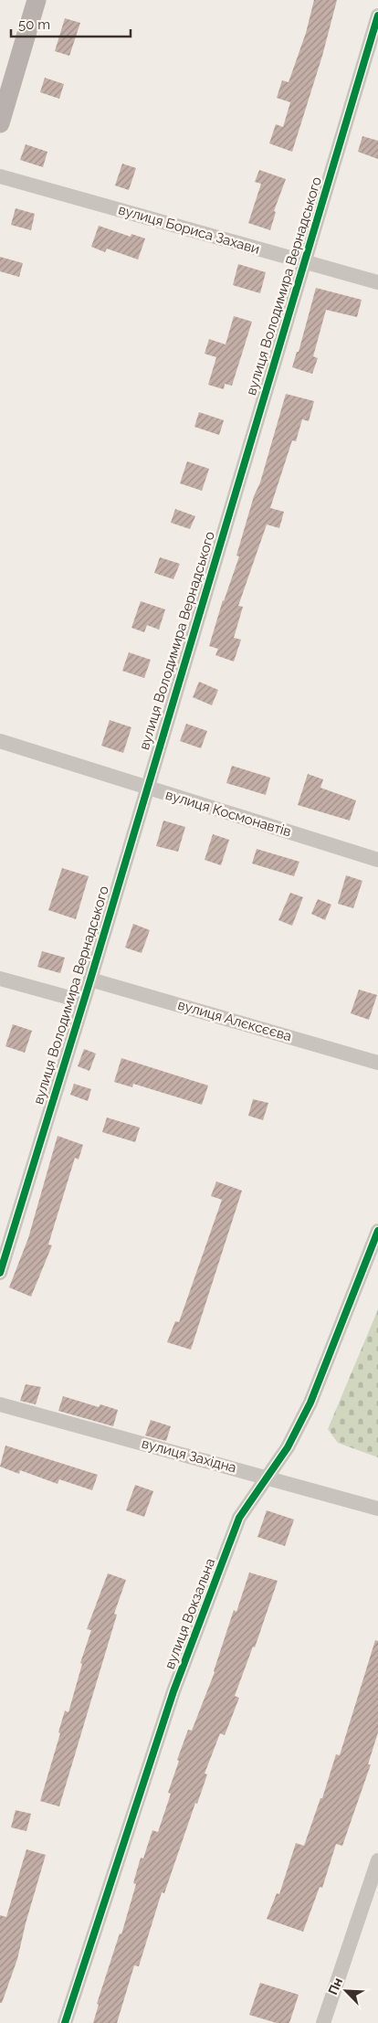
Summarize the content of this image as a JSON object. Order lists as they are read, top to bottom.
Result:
{
  "streets": {
    "street": [
      "вулиця Бориса Захави",
      "вулиця Володимира Вернадського",
      "вулиця Космонавтів",
      "вулиця Алєксєєва",
      "вулиця Західна",
      "вулиця Вокзальна"
    ]
  },
  "crossings": [
    ["вулиця Бориса Захави", "вулиця Володимира Вернадського"],
    ["вулиця Володимира Вернадського", "вулиця Космонавтів"],
    ["вулиця Володимира Вернадського", "вулиця Алєксєєва"],
    ["вулиця Західна", "вулиця Вокзальна"]
  ],
  "scale_bar": "50 m",
  "north": "top left"
}
